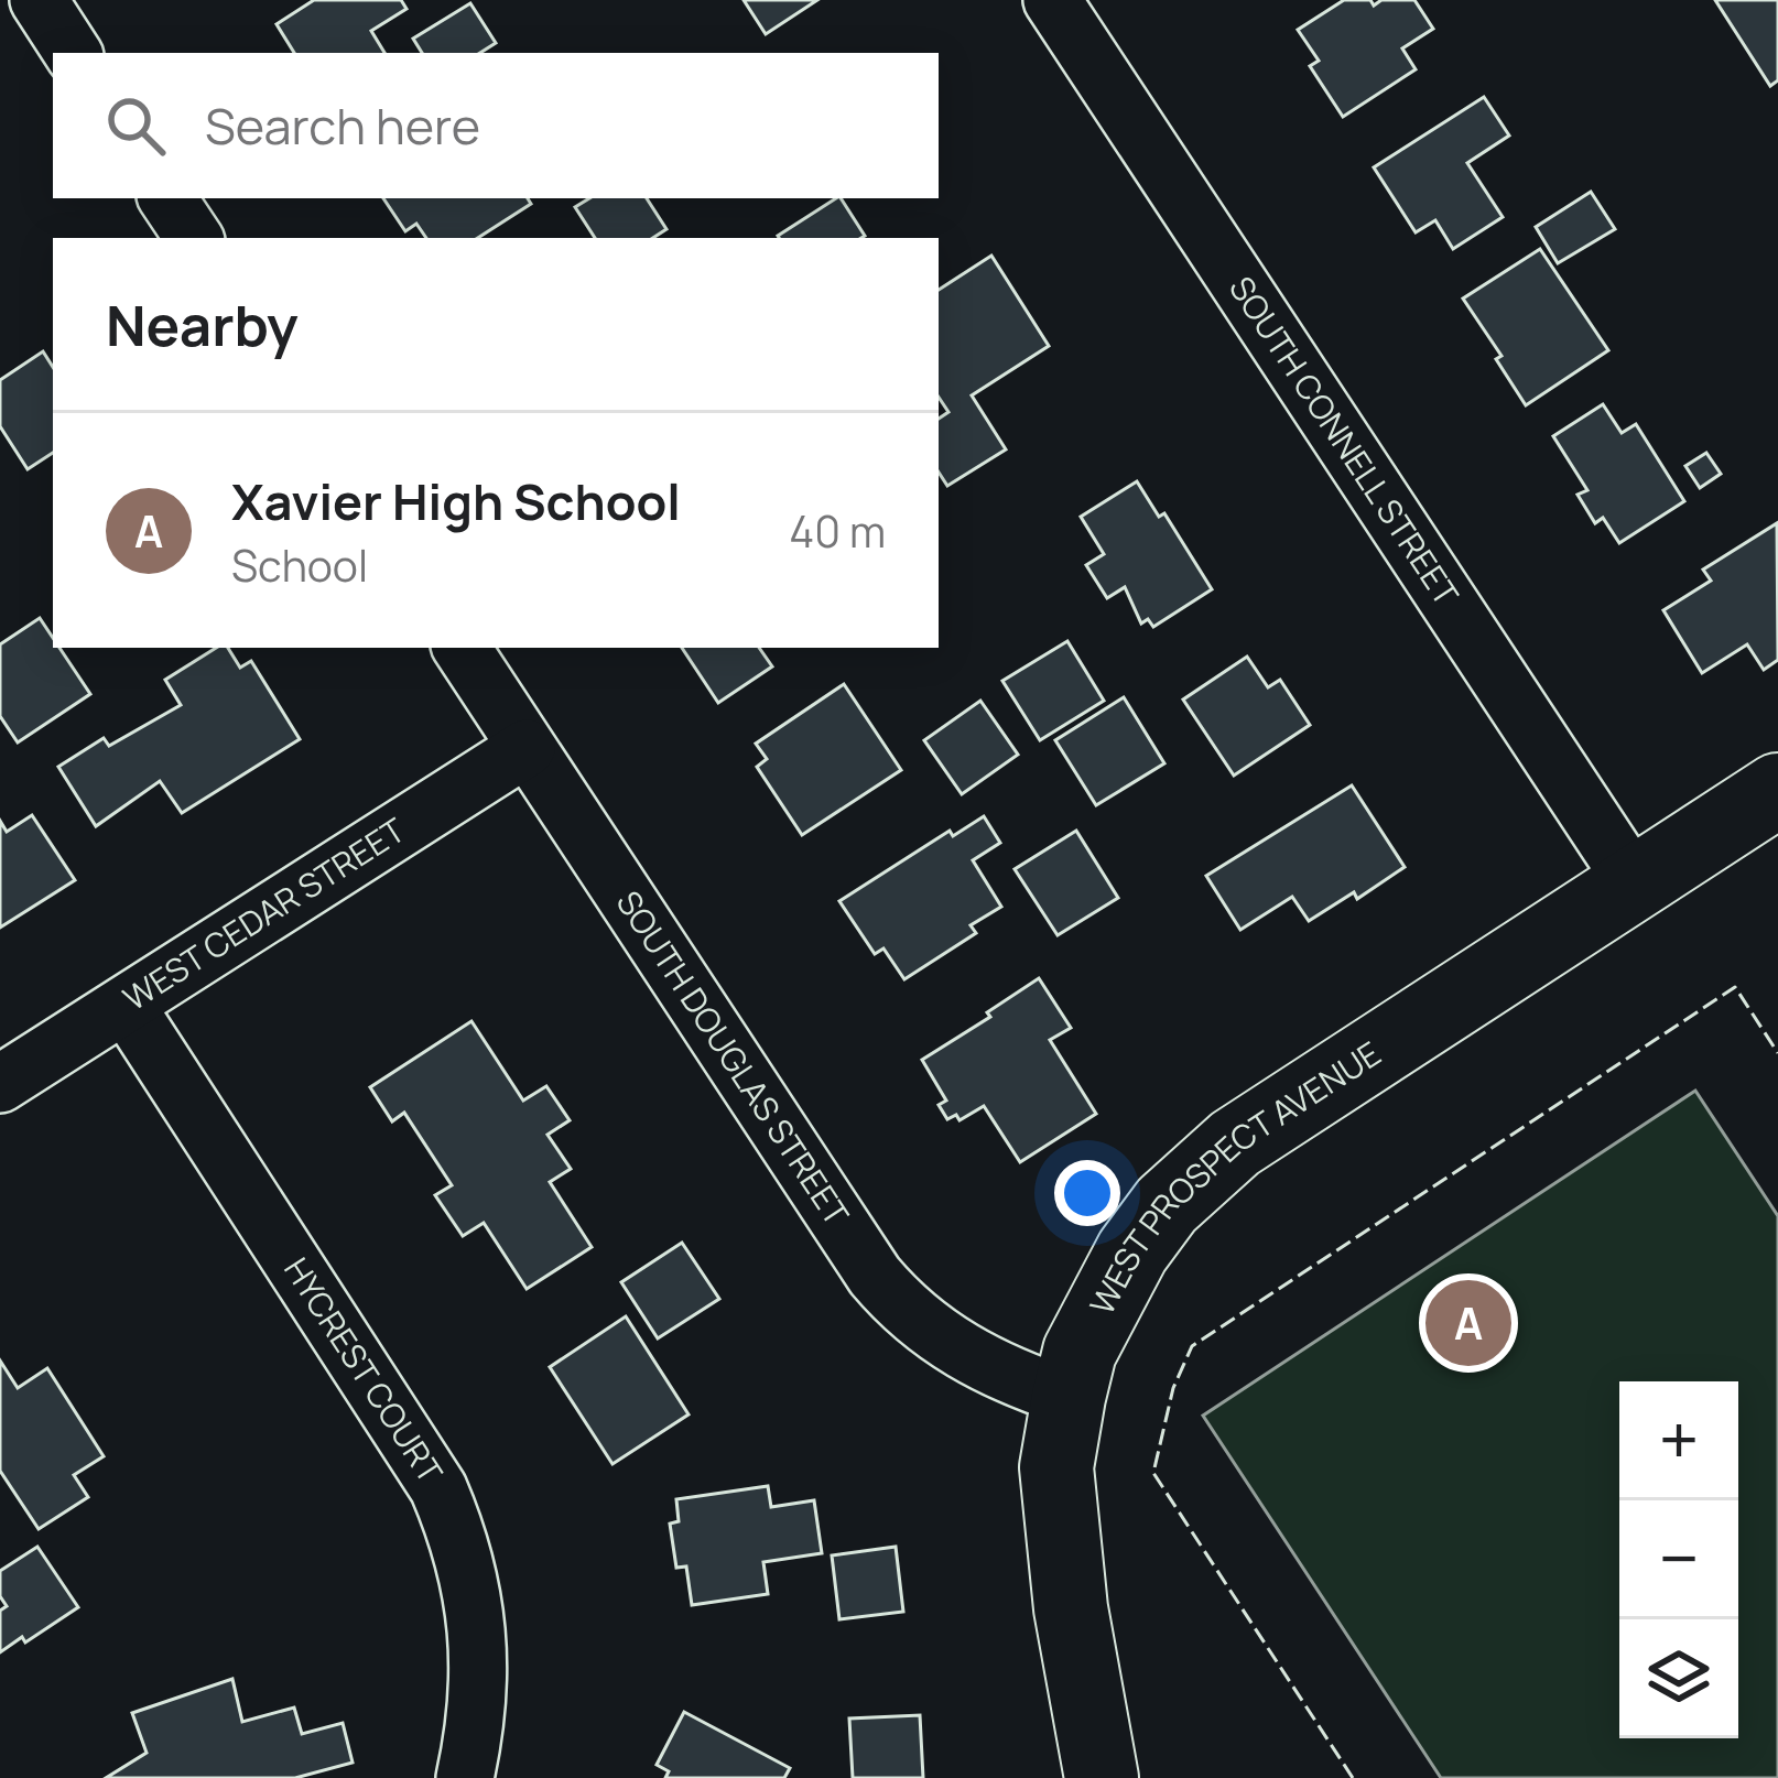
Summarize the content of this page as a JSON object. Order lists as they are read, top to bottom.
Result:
{
  "streets": {
    "main road": ["WEST PROSPECT AVENUE"],
    "street": [
      "SOUTH CONNELL STREET",
      "WEST CEDAR STREET",
      "SOUTH DOUGLAS STREET",
      "HYCREST COURT"
    ]
  },
  "crossings": [
    ["SOUTH CONNELL STREET", "WEST PROSPECT AVENUE"],
    ["WEST CEDAR STREET", "SOUTH DOUGLAS STREET"],
    ["WEST CEDAR STREET", "HYCREST COURT"],
    ["SOUTH DOUGLAS STREET", "WEST PROSPECT AVENUE"]
  ],
  "page": {
    "search": "Search here",
    "heading": "Nearby",
    "list": [
      {
        "mark": "A",
        "name": "Xavier High School",
        "note": "School",
        "value": "40 m"
      }
    ],
    "pins": "A",
    "map_buttons": ["+", "−"]
  }
}
